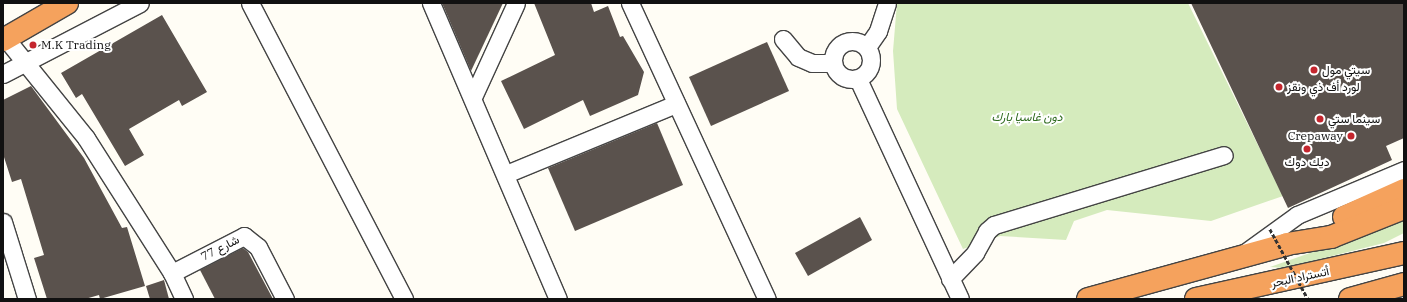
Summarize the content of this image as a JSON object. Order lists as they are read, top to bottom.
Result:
{
  "streets": {
    "highway": ["أتستراد البحر"],
    "street": ["شارع 77"]
  },
  "parks": ["دون غاسيا بارك"],
  "places": [
    "M.K Trading",
    "سيتي مول",
    "لورد أف ذي ونقز",
    "سينما ستي",
    "Crepaway",
    "ديك دوك"
  ]
}
